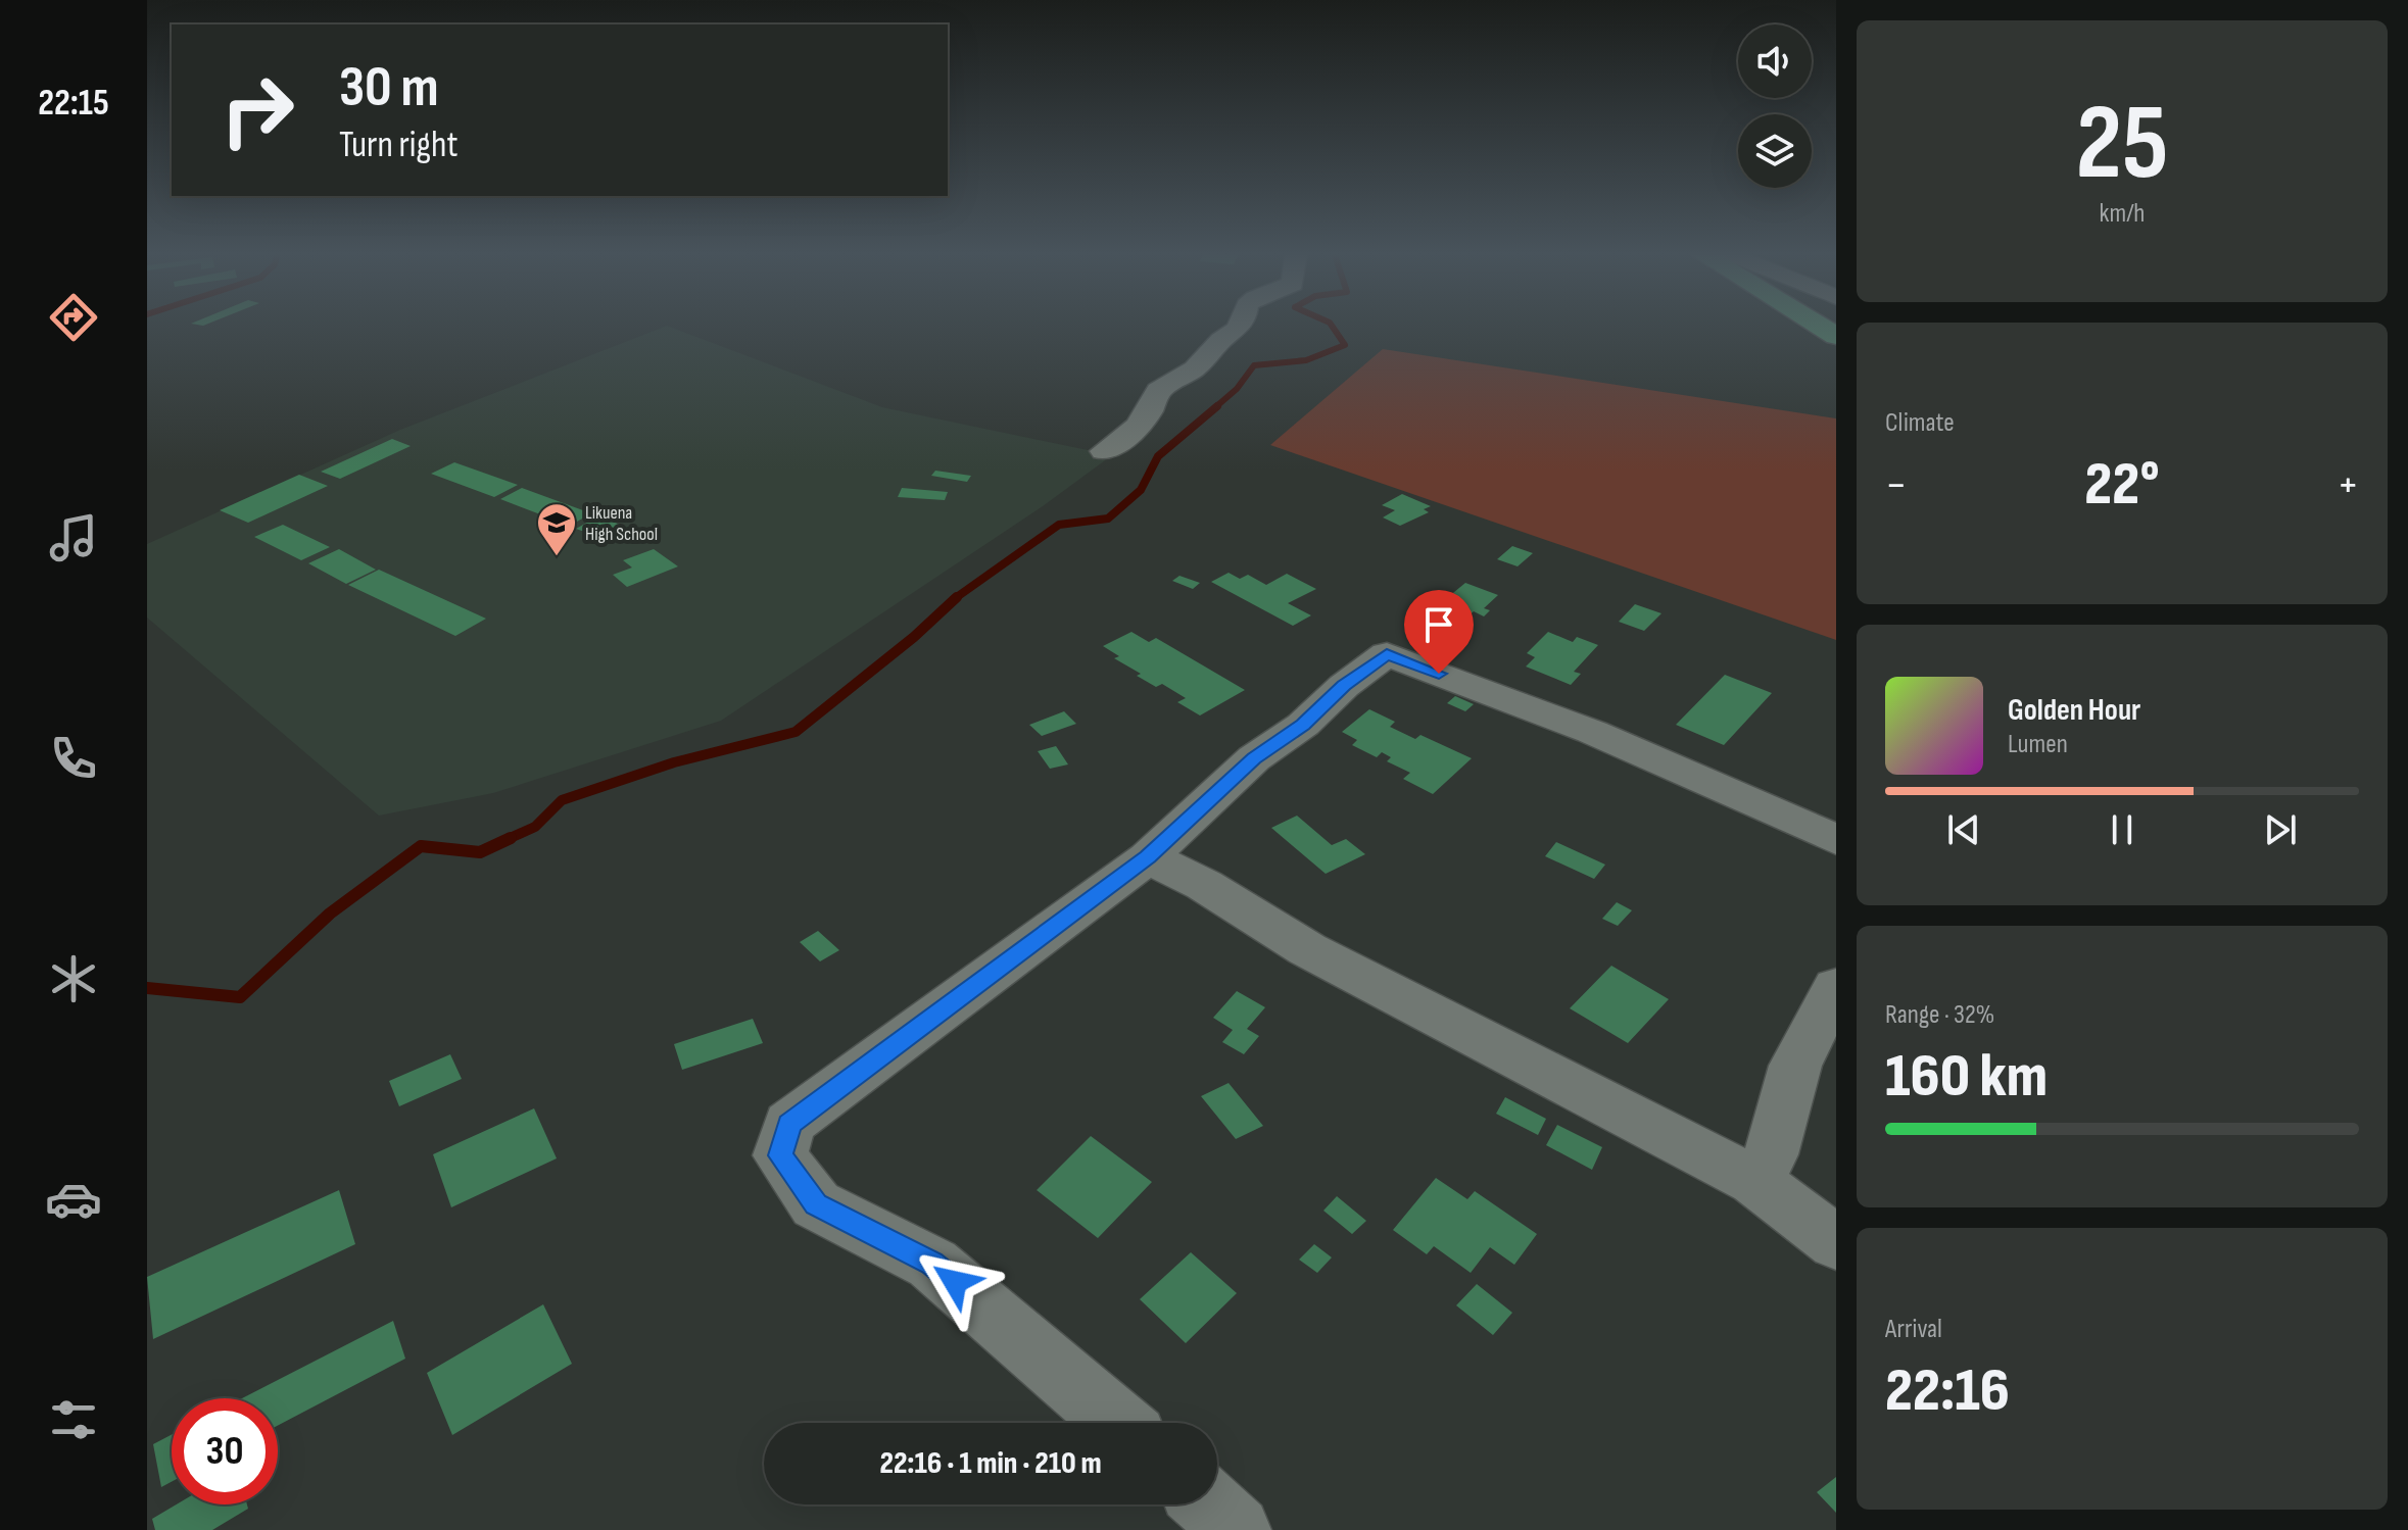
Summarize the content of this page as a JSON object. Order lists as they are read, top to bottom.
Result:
{
  "places": {
    "school or university": ["Likuena High School"]
  },
  "page": {
    "tabs": "22:15",
    "tile": [
      ["25", "km/h"],
      "Climate",
      ["Range · 32%", "160 km"],
      ["Arrival", "22:16"]
    ],
    "turn": ["30 m", "Turn right"],
    "heat": ["−", "22°", "+"],
    "song": ["Golden Hour", "Lumen"],
    "limit": "30",
    "trip": "22:16 · 1 min · 210 m"
  }
}
